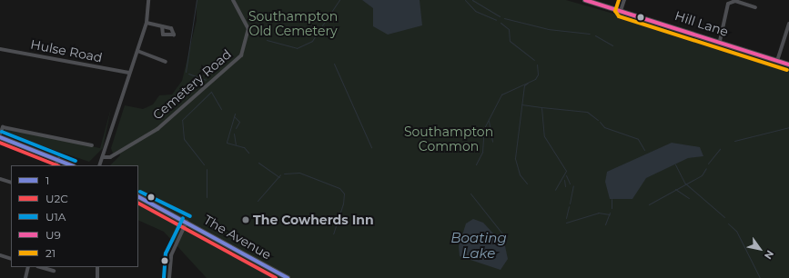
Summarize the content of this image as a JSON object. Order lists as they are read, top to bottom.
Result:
{
  "streets": {
    "main road": ["The Avenue"],
    "street": ["Hill Lane", "Hulse Road", "Cemetery Road"]
  },
  "water": ["Boating Lake"],
  "parks": ["Southampton Old Cemetery", "Southampton Common"],
  "places": ["The Cowherds Inn"],
  "lines": [
    "transit line U9",
    "transit line 21",
    "transit line U1A",
    "transit line 1",
    "transit line U2C"
  ],
  "legend": [
    "1",
    "U2C",
    "U1A",
    "U9",
    "21"
  ],
  "north": "bottom right"
}
